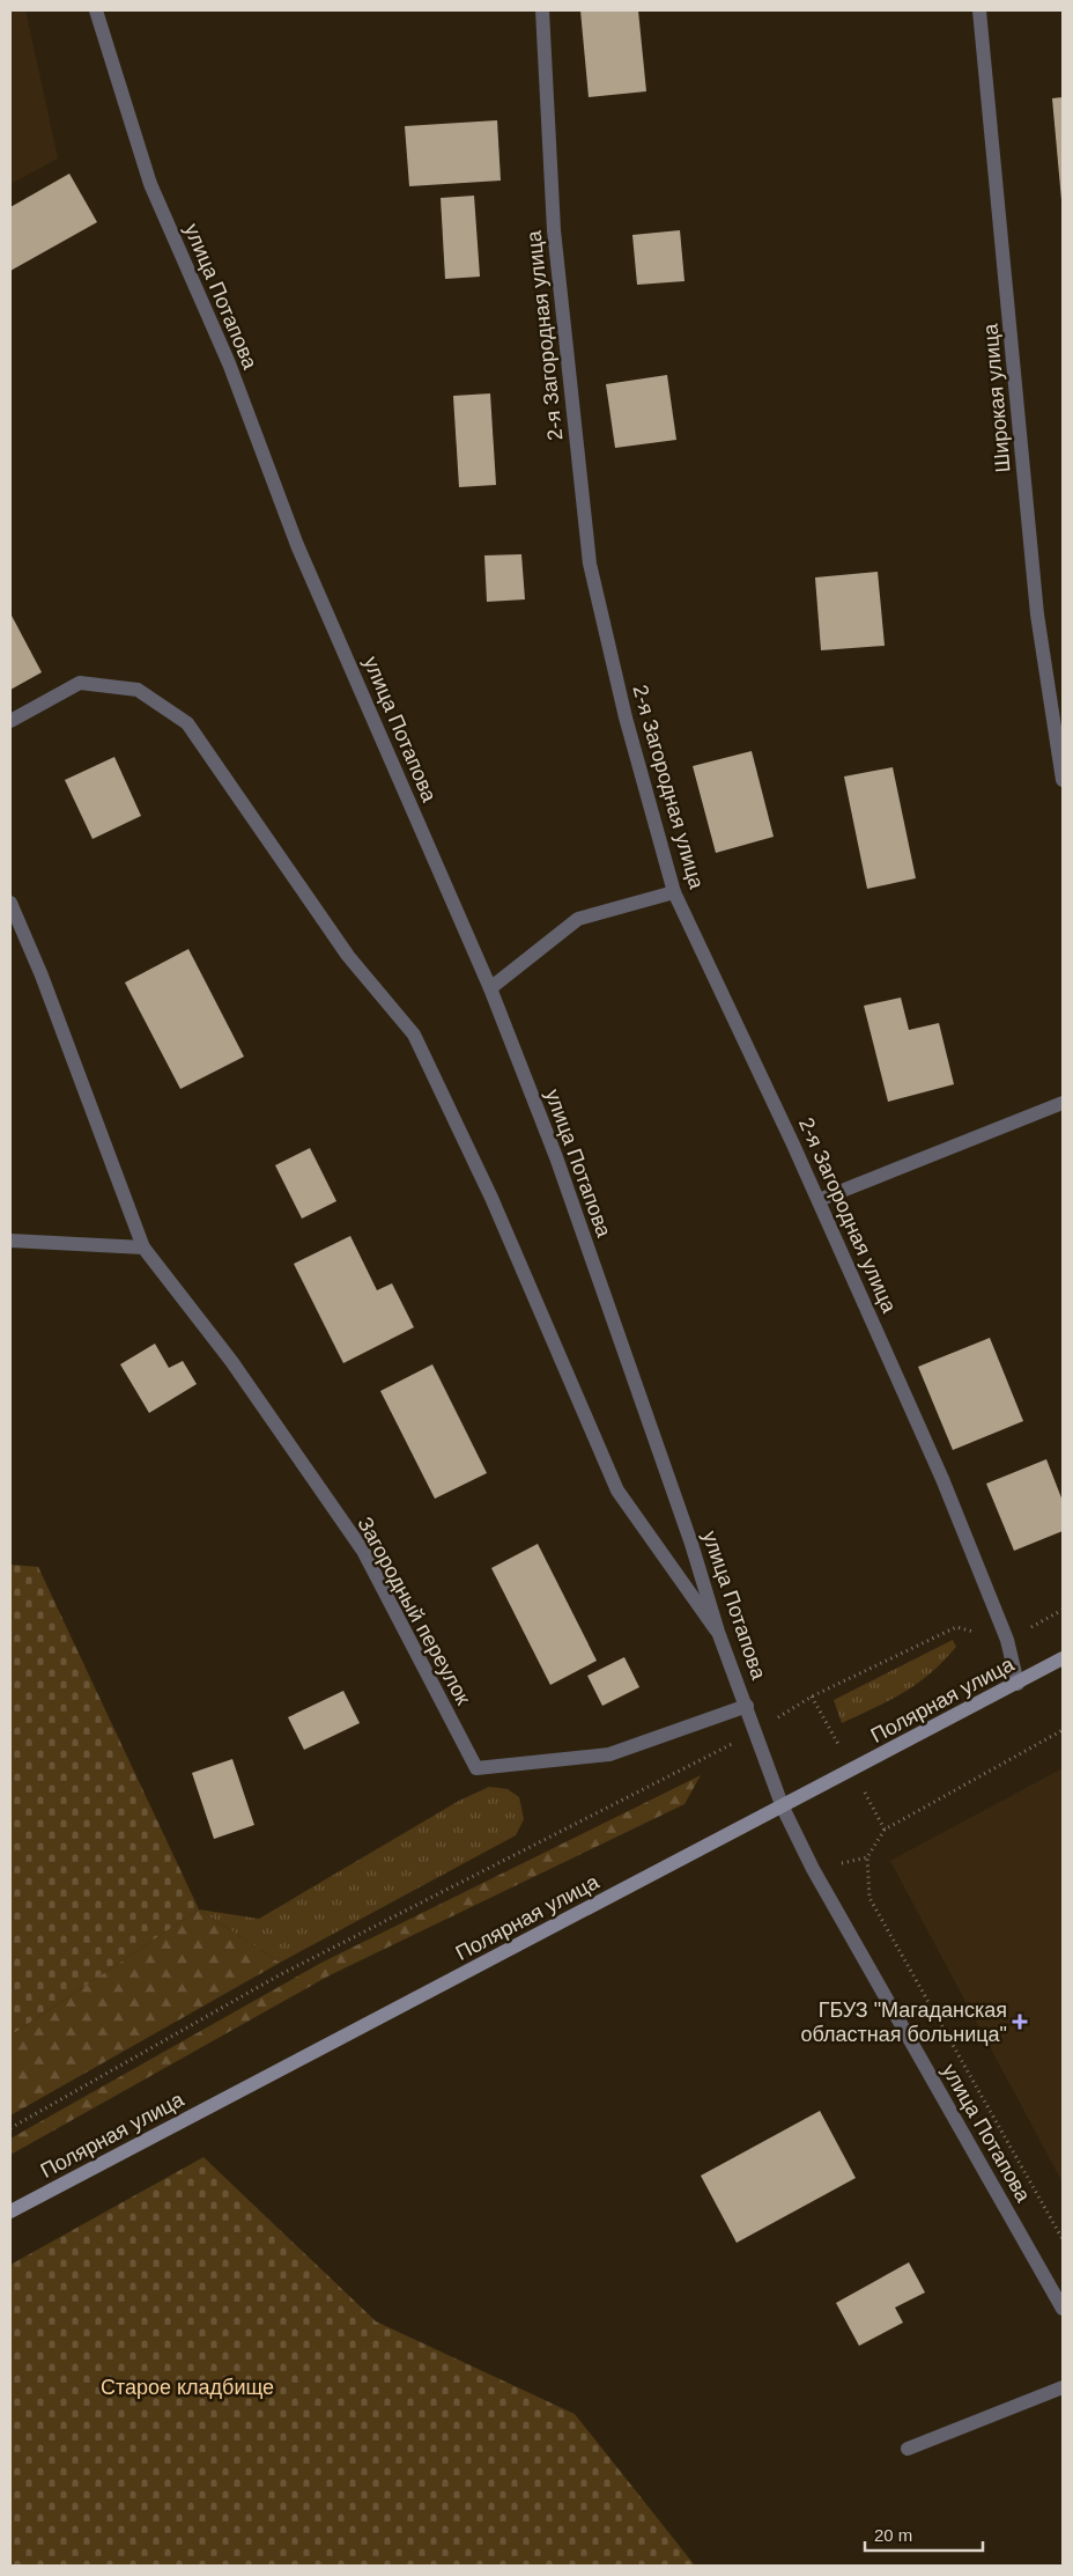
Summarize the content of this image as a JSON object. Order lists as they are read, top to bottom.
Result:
{
  "streets": {
    "main road": ["Полярная улица"],
    "street": [
      "улица Потапова",
      "2-я Загородная улица",
      "Широкая улица",
      "Загородный переулок"
    ]
  },
  "crossings": [
    ["улица Потапова", "Загородный переулок"],
    ["улица Потапова", "Полярная улица"],
    ["2-я Загородная улица", "Полярная улица"]
  ],
  "parks": ["Старое кладбище"],
  "places": {
    "health": ["ГБУЗ \"Магаданская областная больница\""]
  },
  "scale_bar": "20 m"
}
